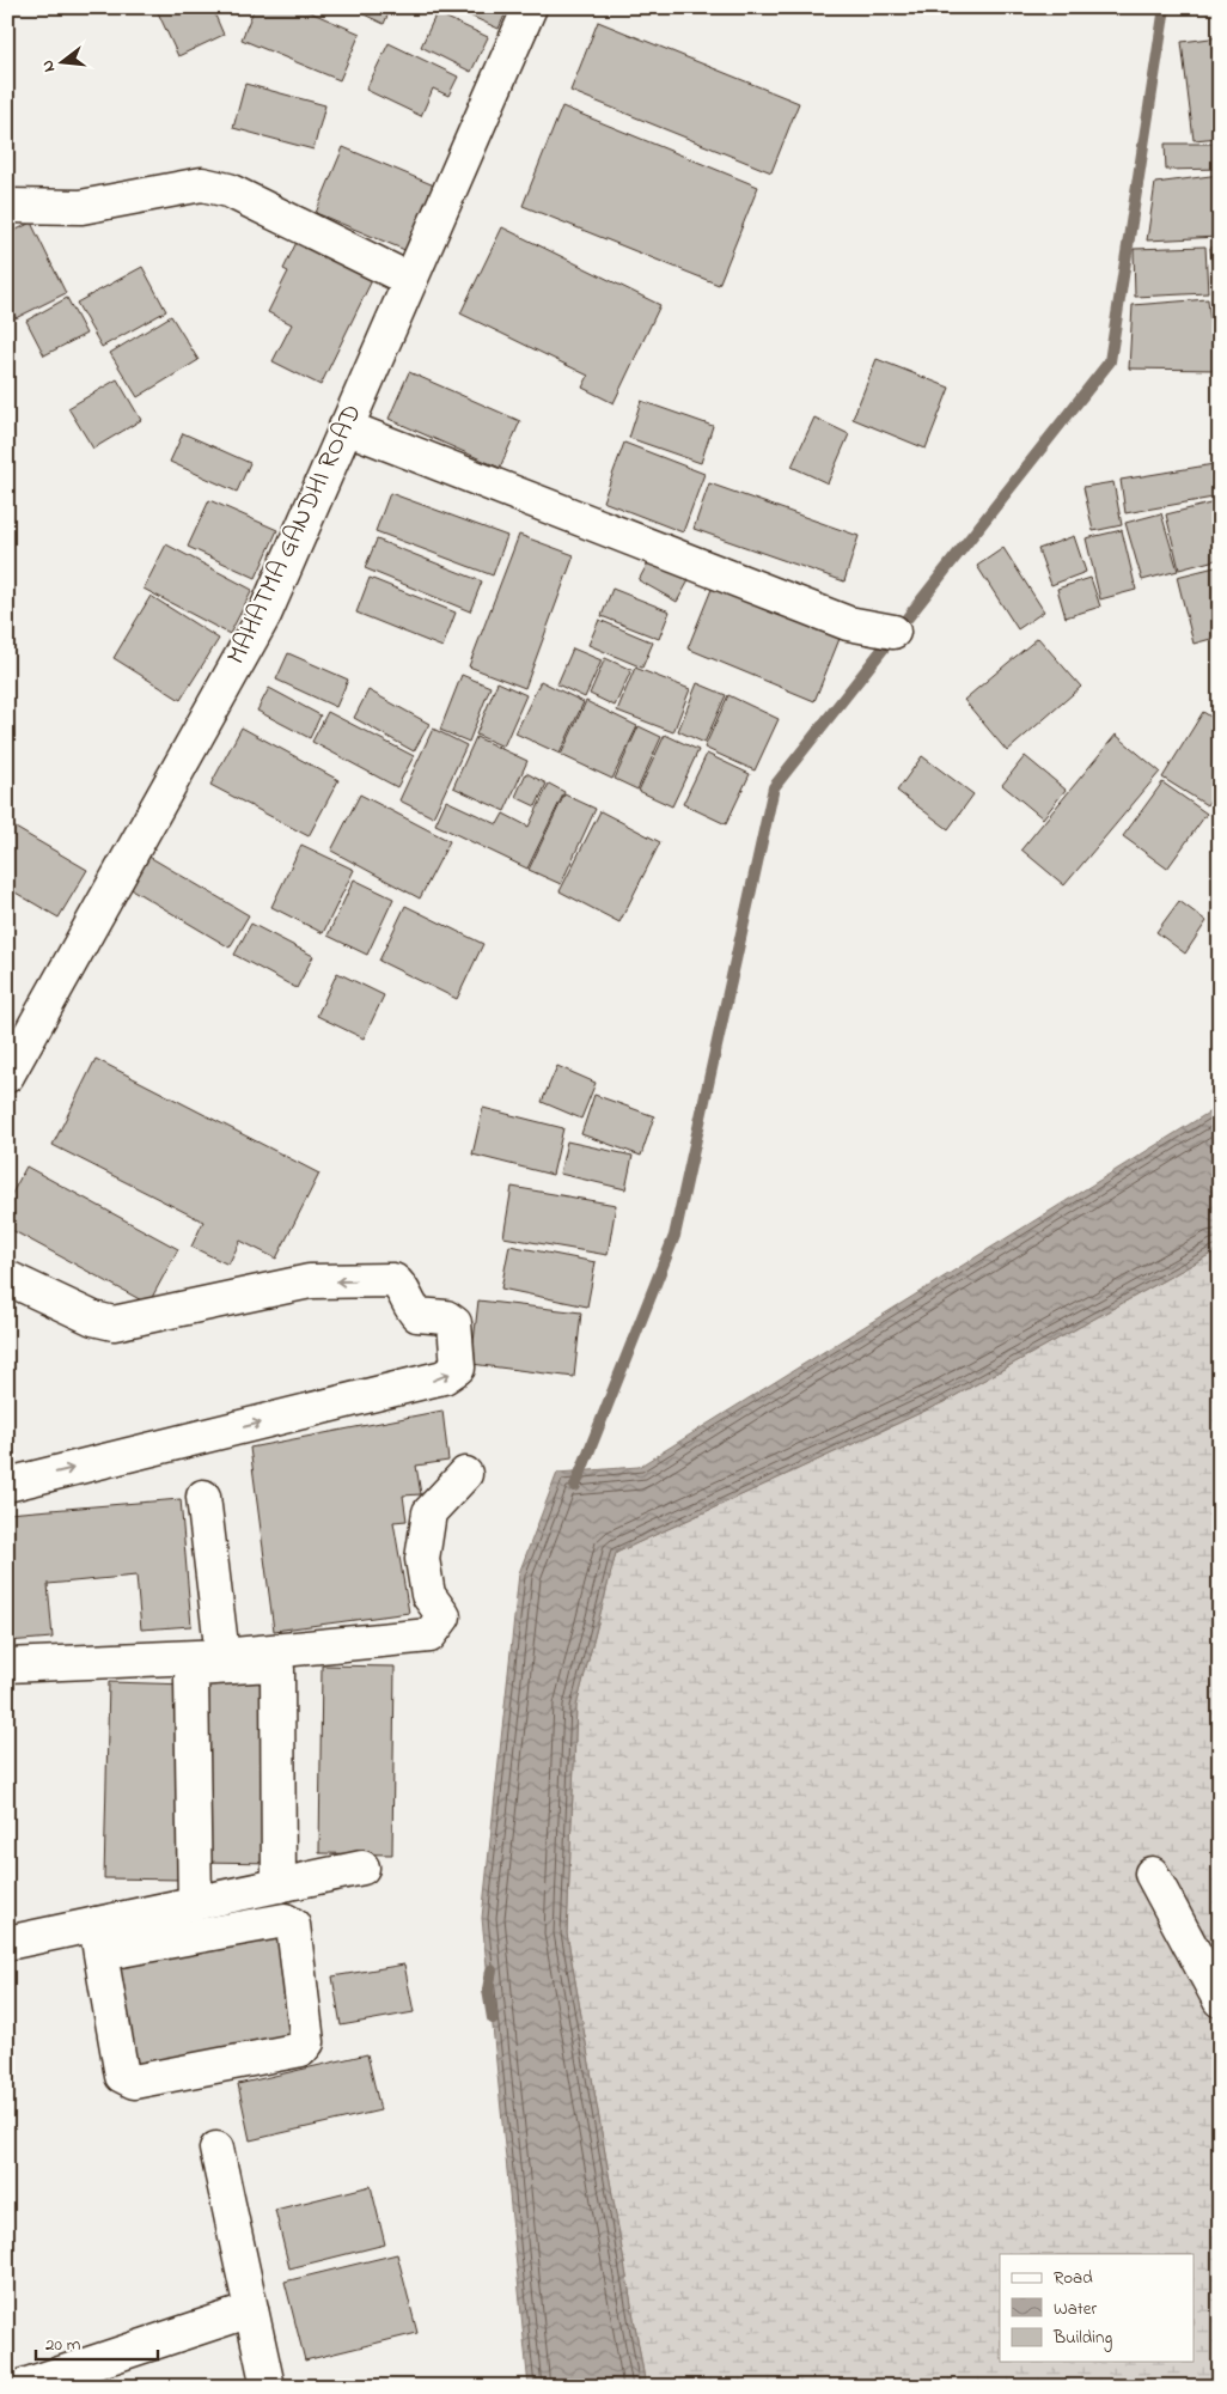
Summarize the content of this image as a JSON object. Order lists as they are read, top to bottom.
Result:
{
  "streets": {
    "street": ["MAHATMA GANDHI ROAD"]
  },
  "legend": ["Road", "Water", "Building"],
  "scale_bar": "20 m",
  "north": "left"
}
